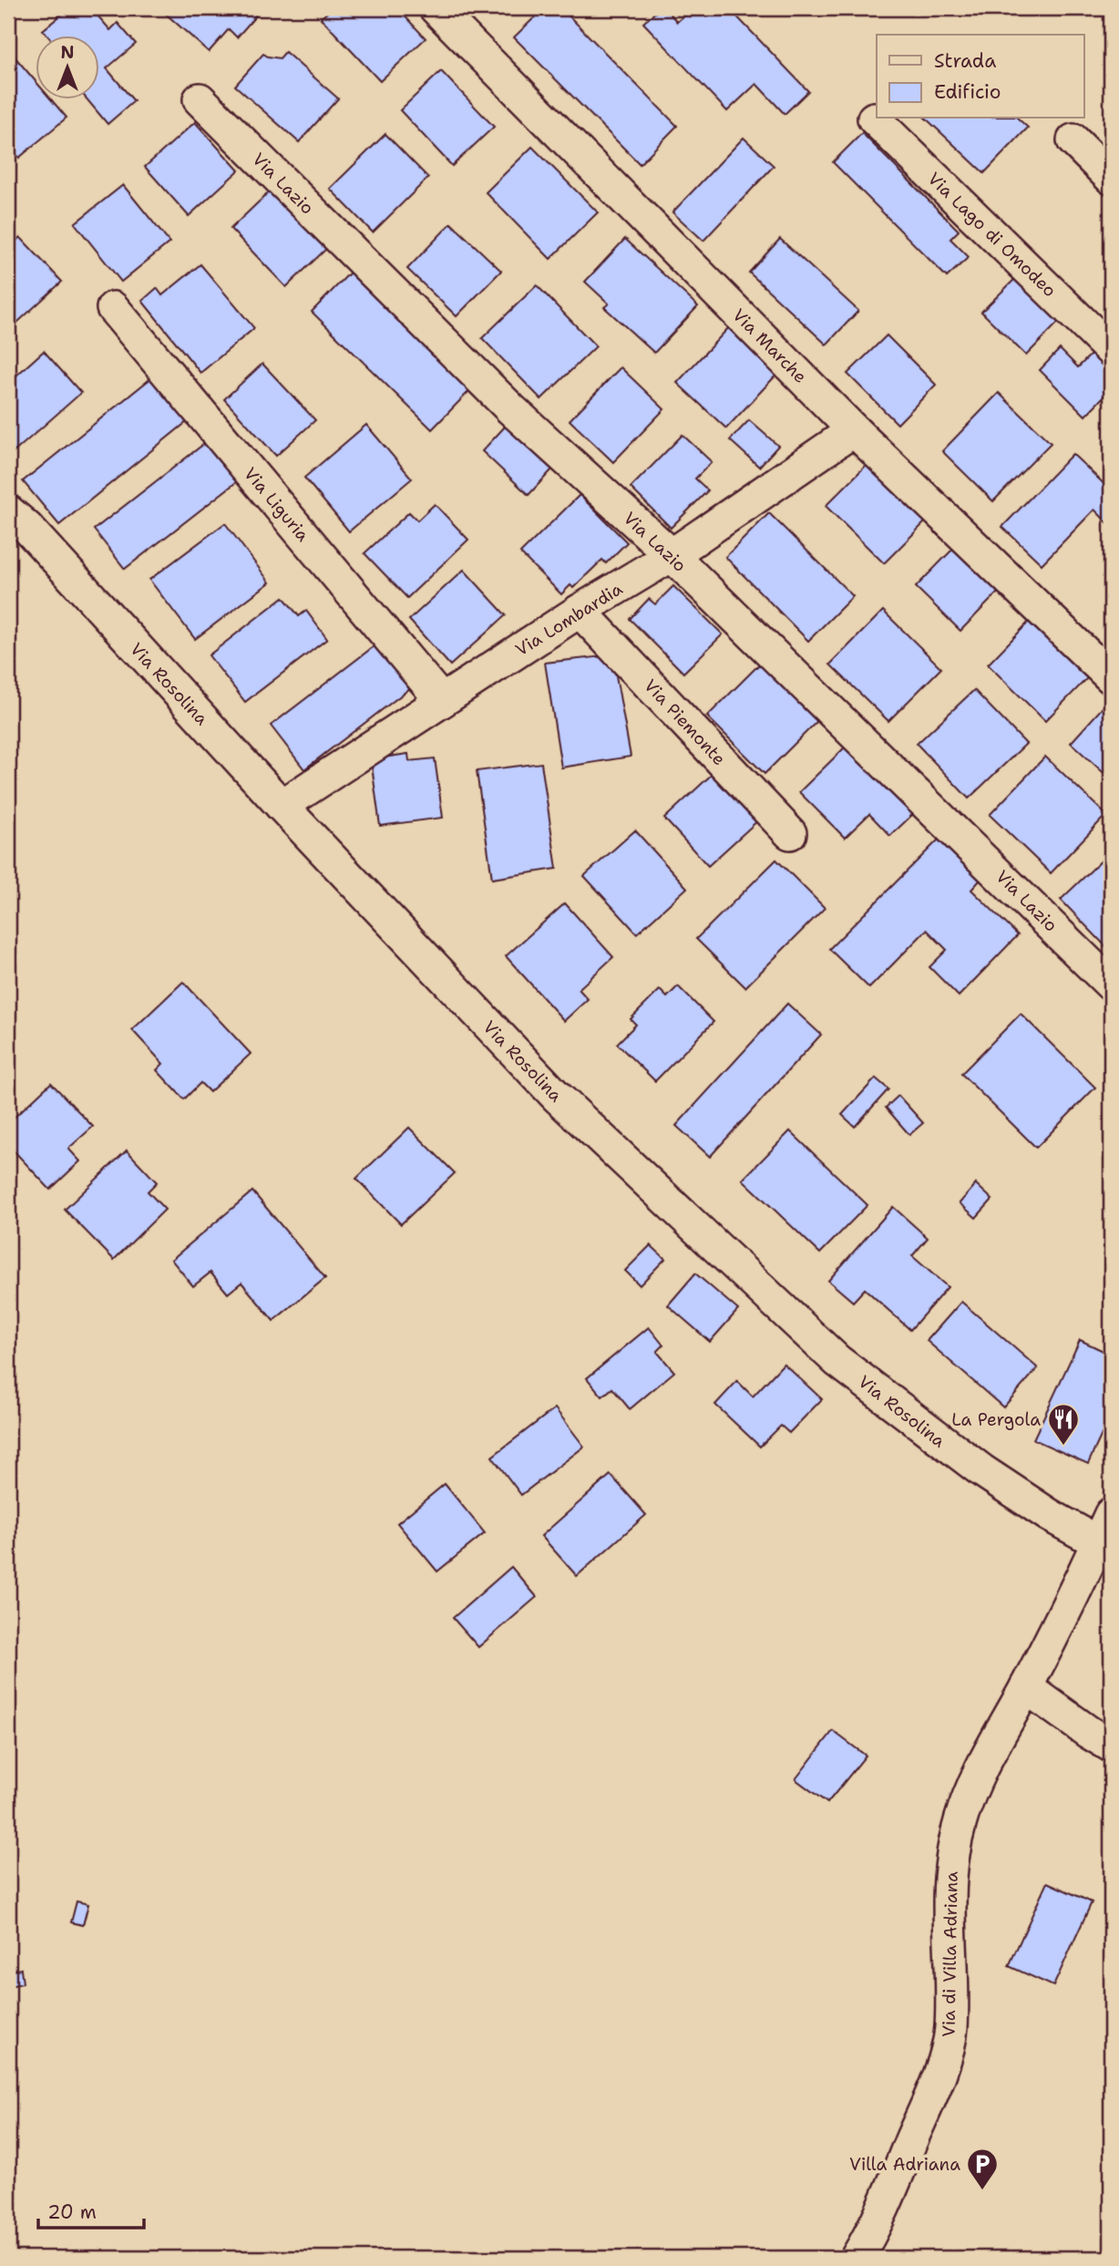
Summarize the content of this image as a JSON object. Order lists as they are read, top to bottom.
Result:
{
  "streets": {
    "street": [
      "Via Lazio",
      "Via Lago di Omodeo",
      "Via Marche",
      "Via Liguria",
      "Via Lombardia",
      "Via Rosolina",
      "Via Piemonte",
      "Via di Villa Adriana"
    ]
  },
  "crossings": [
    ["Via Lazio", "Via Lombardia"],
    ["Via Marche", "Via Lombardia"],
    ["Via Liguria", "Via Lombardia"],
    ["Via Lombardia", "Via Rosolina"],
    ["Via Lombardia", "Via Piemonte"],
    ["Via Rosolina", "Via di Villa Adriana"]
  ],
  "places": {
    "restaurant": ["La Pergola"],
    "parking": ["Villa Adriana"]
  },
  "legend": ["Strada", "Edificio"],
  "scale_bar": "20 m",
  "north": "top"
}
